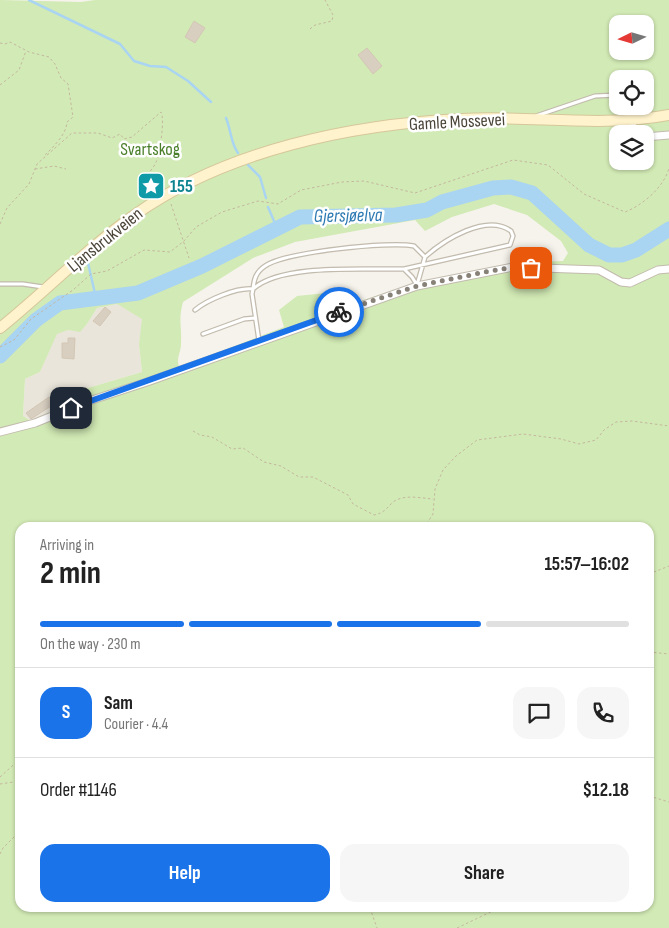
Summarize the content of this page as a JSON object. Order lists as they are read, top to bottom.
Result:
{
  "streets": {
    "main road": ["Gamle Mossevei", "Ljansbrukveien"]
  },
  "crossings": [
    ["Gamle Mossevei", "Ljansbrukveien"]
  ],
  "water": ["Gjersjøelva"],
  "parks": ["Svartskog"],
  "places": {
    "place": ["155"]
  },
  "north": "left",
  "page": {
    "heading": ["2 min", "Arriving in", "15:57–16:02"],
    "panel": [
      "Sam",
      "Courier · 4.4",
      "Order #1146",
      "$12.18"
    ],
    "bar": "On the way · 230 m",
    "round": "S",
    "buttons": ["Help", "Share"]
  }
}
